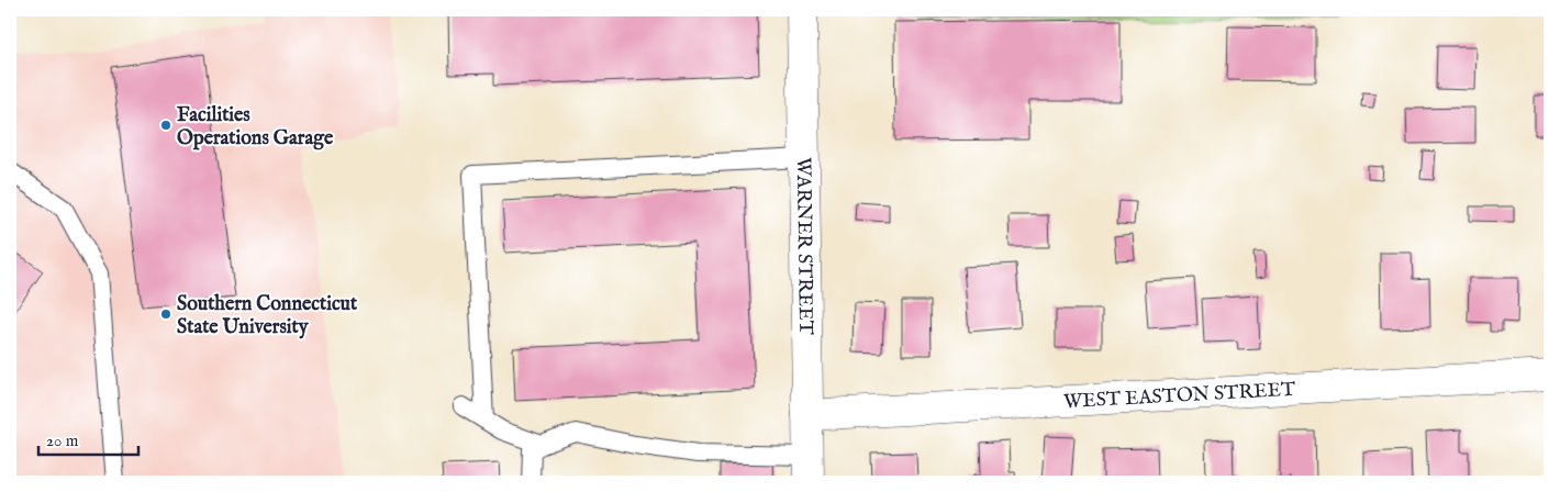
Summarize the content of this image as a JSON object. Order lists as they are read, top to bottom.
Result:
{
  "streets": {
    "street": ["WARNER STREET", "WEST EASTON STREET"]
  },
  "crossings": [
    ["WARNER STREET", "WEST EASTON STREET"]
  ],
  "places": ["Facilities Operations Garage", "Southern Connecticut State University"],
  "scale_bar": "20 m"
}
